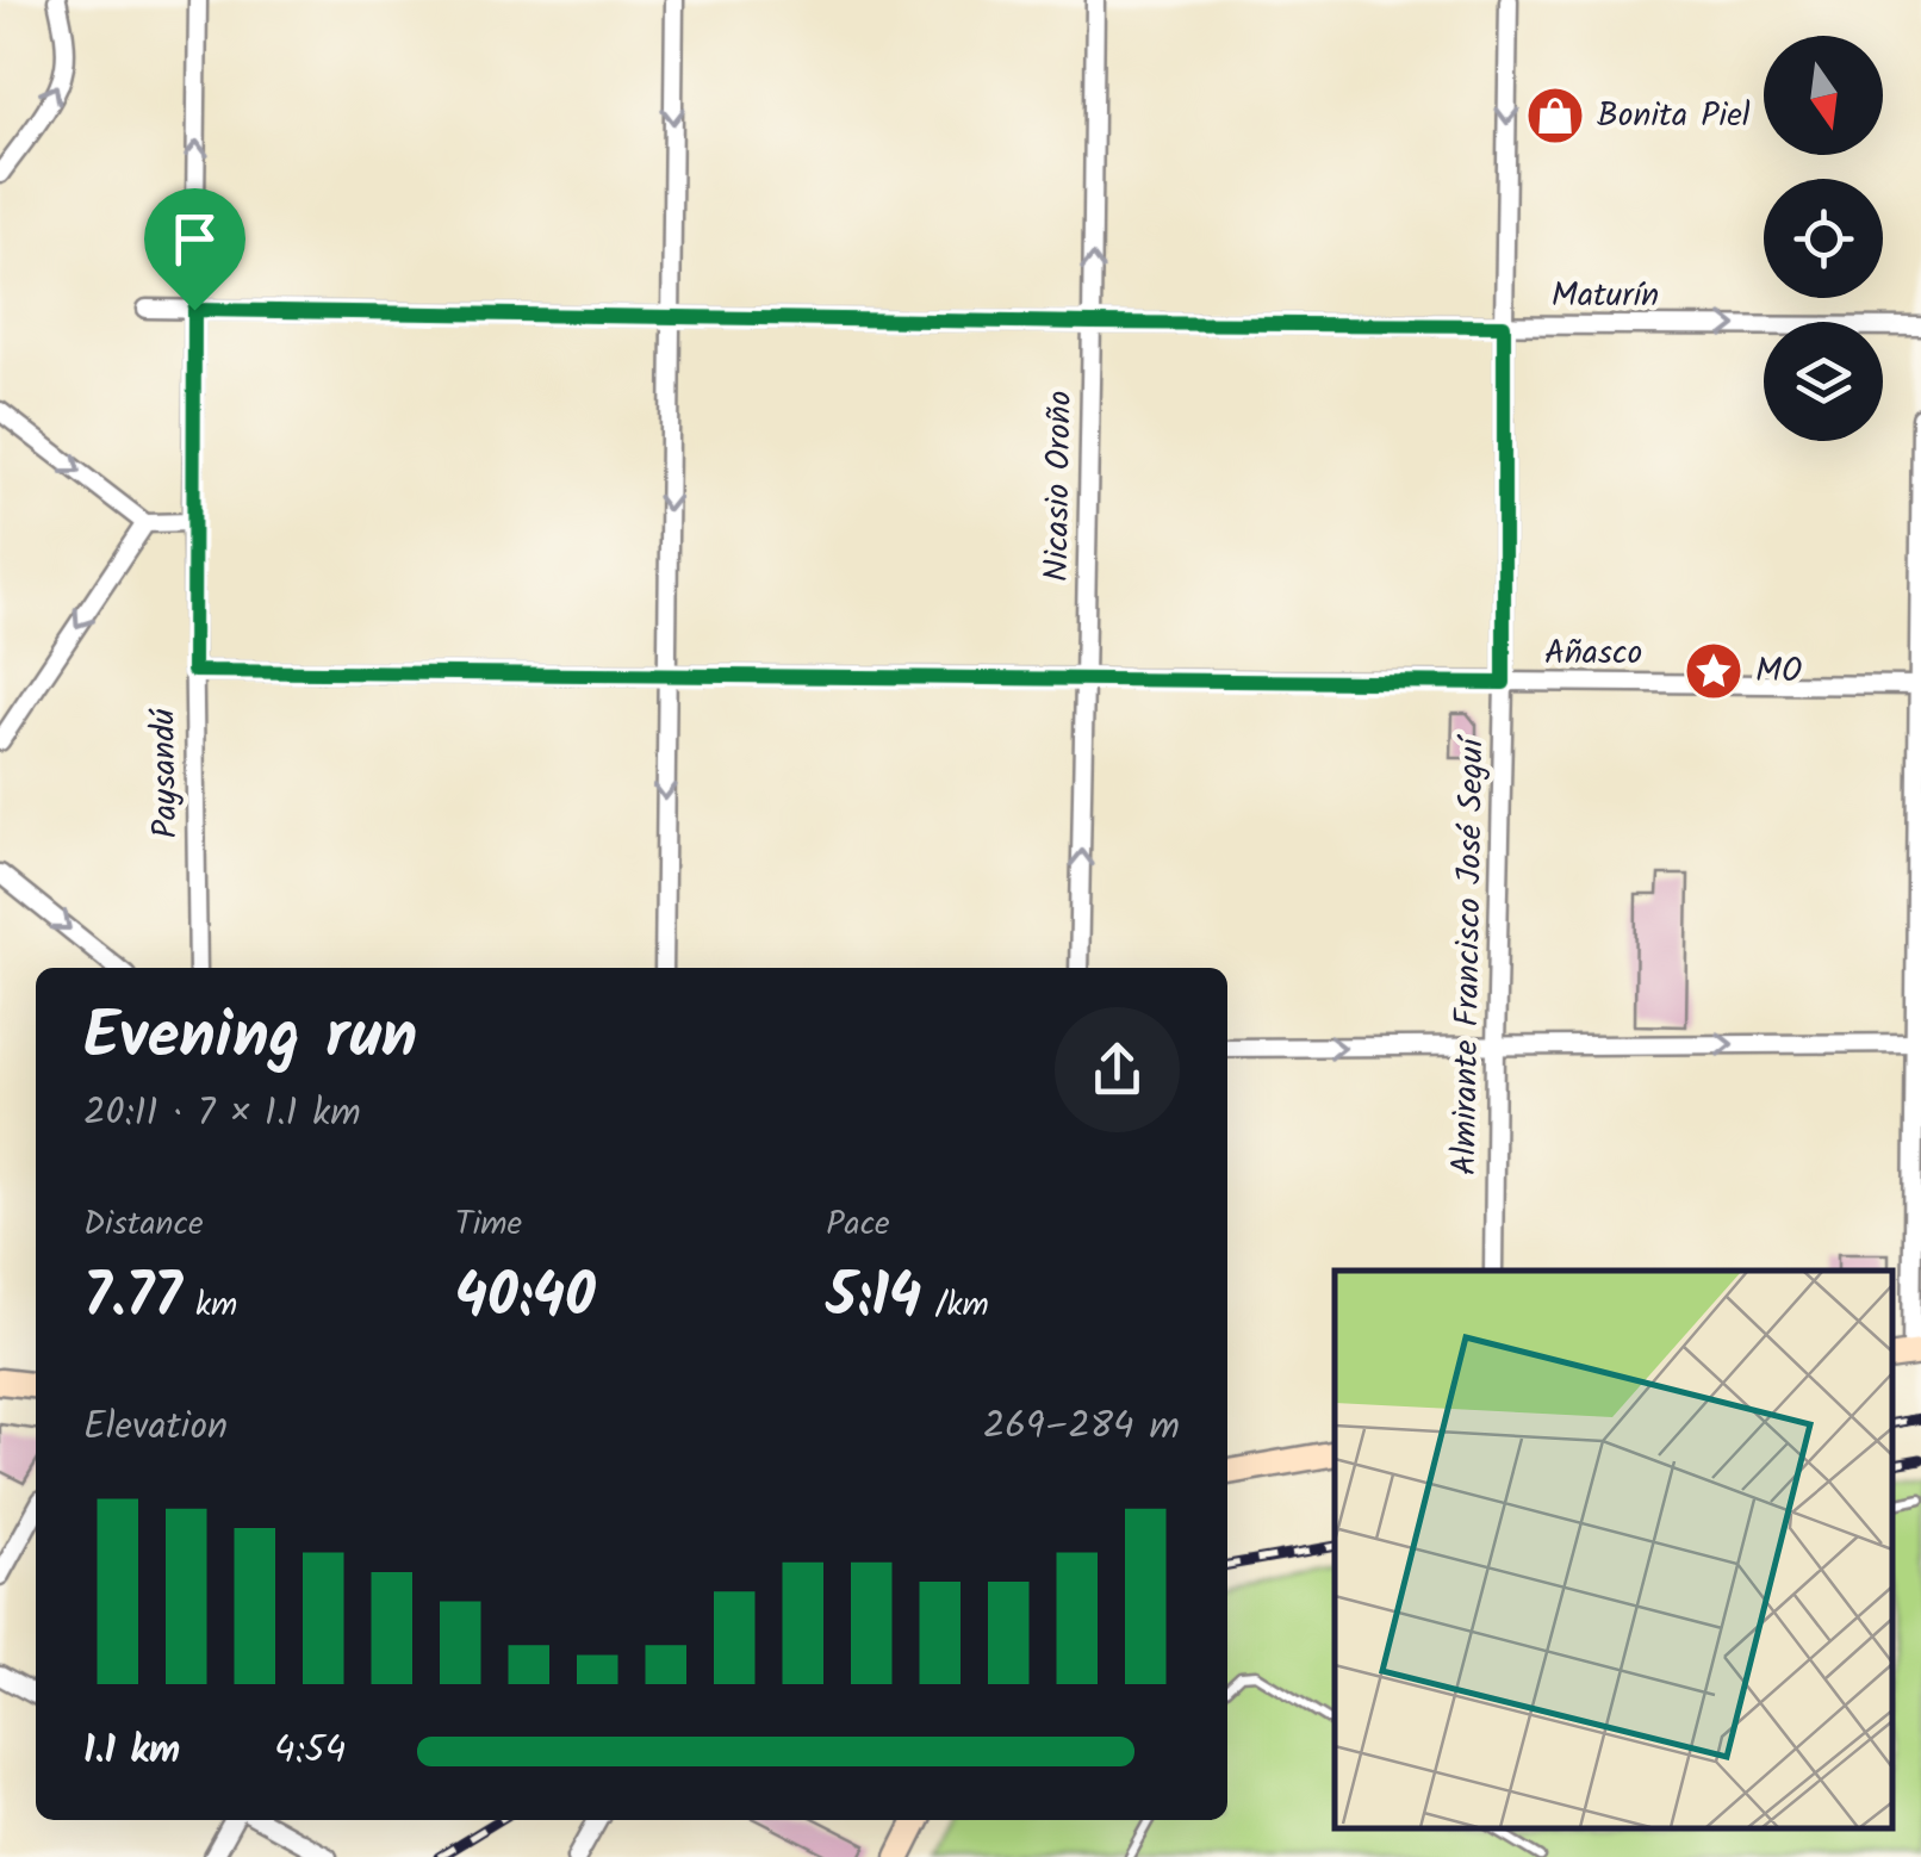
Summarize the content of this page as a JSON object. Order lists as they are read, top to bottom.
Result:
{
  "streets": {
    "street": [
      "Maturín",
      "Nicasio Oroño",
      "Añasco",
      "Paysandú",
      "Almirante Francisco José Seguí"
    ]
  },
  "crossings": [
    ["Maturín", "Nicasio Oroño"],
    ["Maturín", "Paysandú"],
    ["Maturín", "Almirante Francisco José Seguí"],
    ["Nicasio Oroño", "Añasco"],
    ["Añasco", "Paysandú"],
    ["Añasco", "Almirante Francisco José Seguí"]
  ],
  "one_way": ["Nicasio Oroño"],
  "places": {
    "shop": ["Bonita Piel"],
    "place": ["MO"]
  },
  "north": "bottom",
  "page": {
    "heading": ["Evening run", "20:11 · 7 × 1.1 km"],
    "stats": [
      ["Distance", "7.77 km"],
      ["Time", "40:40"],
      ["Pace", "5:14 /km"]
    ],
    "chart": ["Elevation", "269–284 m"],
    "list": [
      {
        "name": "1.1 km",
        "note": "4:54"
      }
    ]
  }
}
